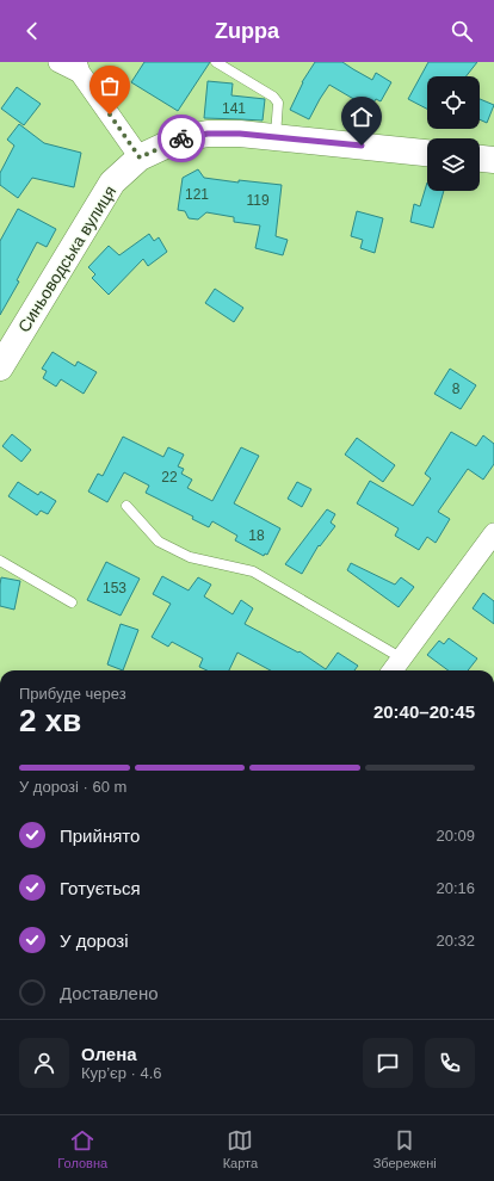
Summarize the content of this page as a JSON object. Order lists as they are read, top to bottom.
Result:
{
  "streets": {
    "street": ["Синьоводська вулиця"]
  },
  "house_numbers": [
    "141",
    "121",
    "119",
    "8",
    "22",
    "18",
    "153"
  ],
  "page": {
    "header": "Zuppa",
    "heading": ["2 хв", "Прибуде через", "20:40–20:45"],
    "panel": ["Олена", "Кур’єр · 4.6"],
    "bar": "У дорозі · 60 m",
    "list": [
      ["Прийнято", "20:09"],
      ["Готується", "20:16"],
      ["У дорозі", "20:32"],
      "Доставлено"
    ],
    "tabs": ["Головна", "Карта", "Збережені"]
  }
}
